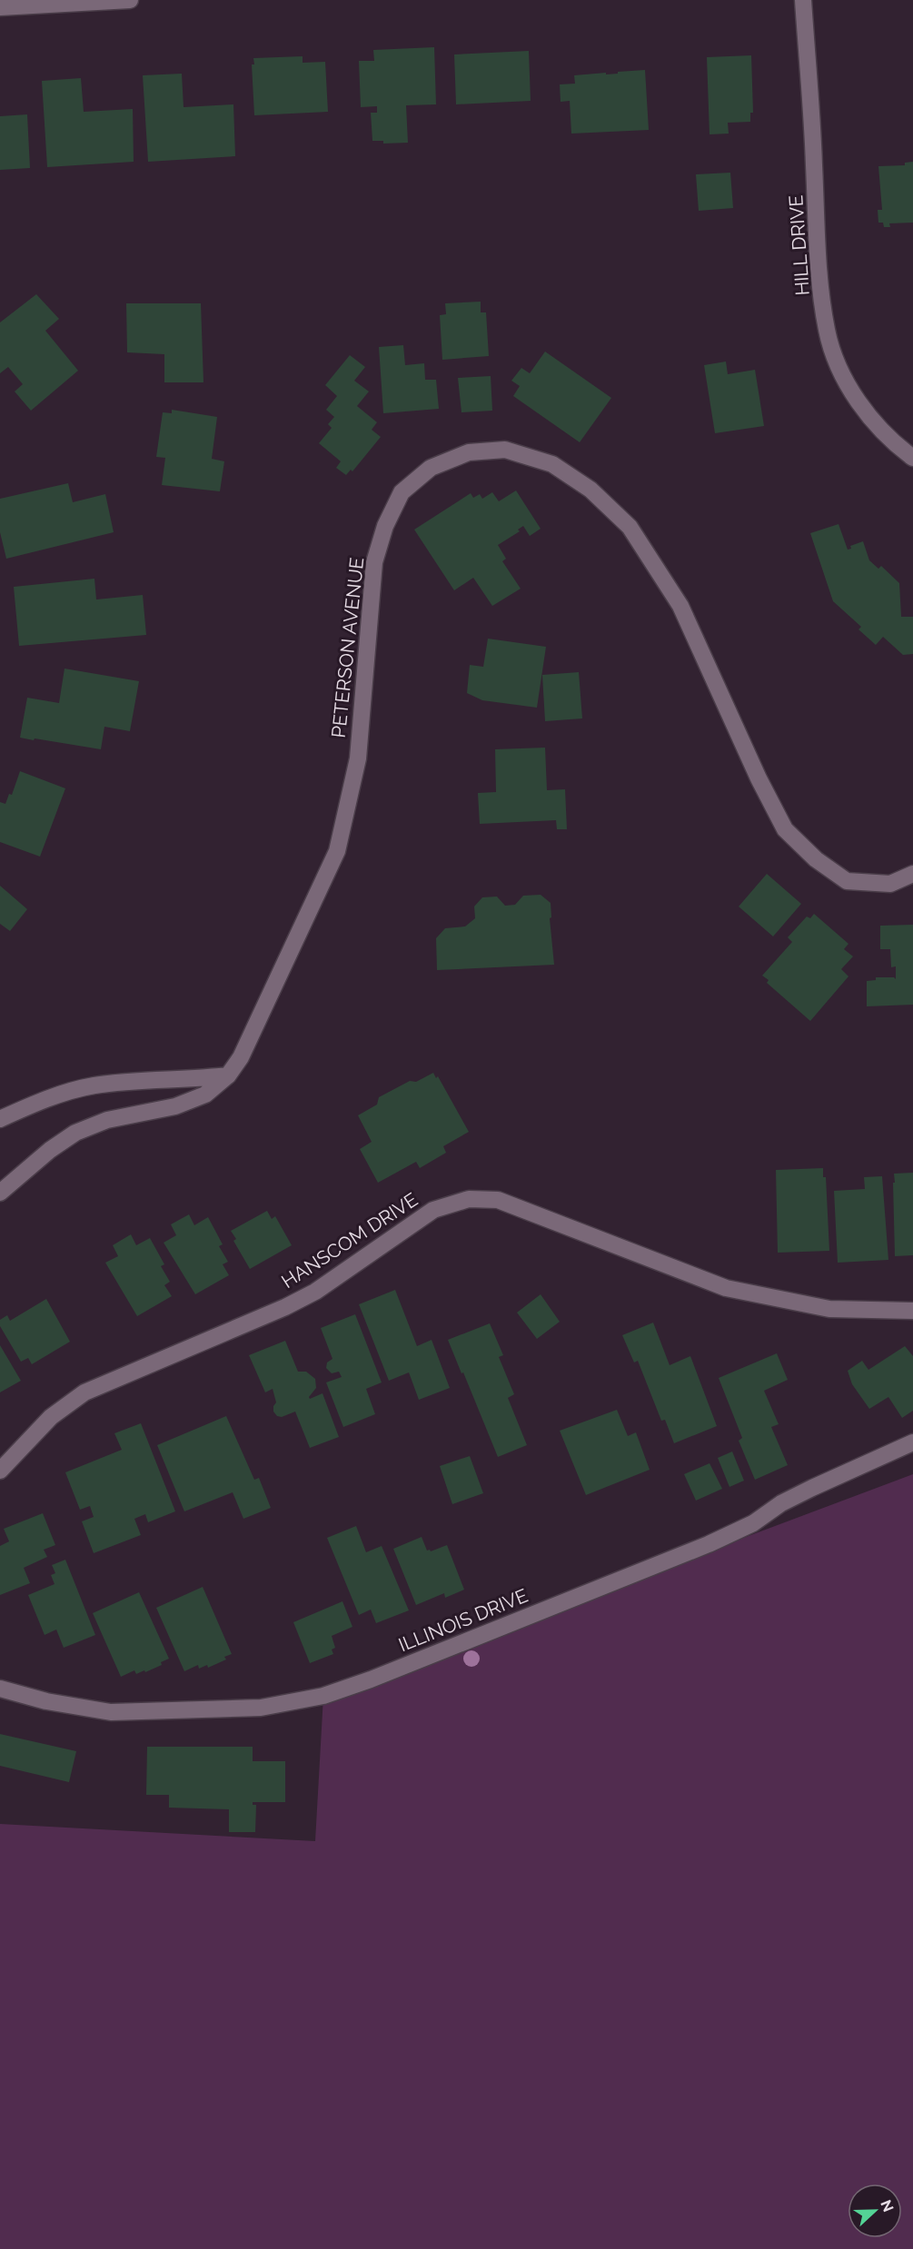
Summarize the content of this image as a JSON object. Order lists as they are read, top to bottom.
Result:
{
  "streets": {
    "street": [
      "HILL DRIVE",
      "PETERSON AVENUE",
      "HANSCOM DRIVE",
      "ILLINOIS DRIVE"
    ]
  },
  "north": "right"
}
